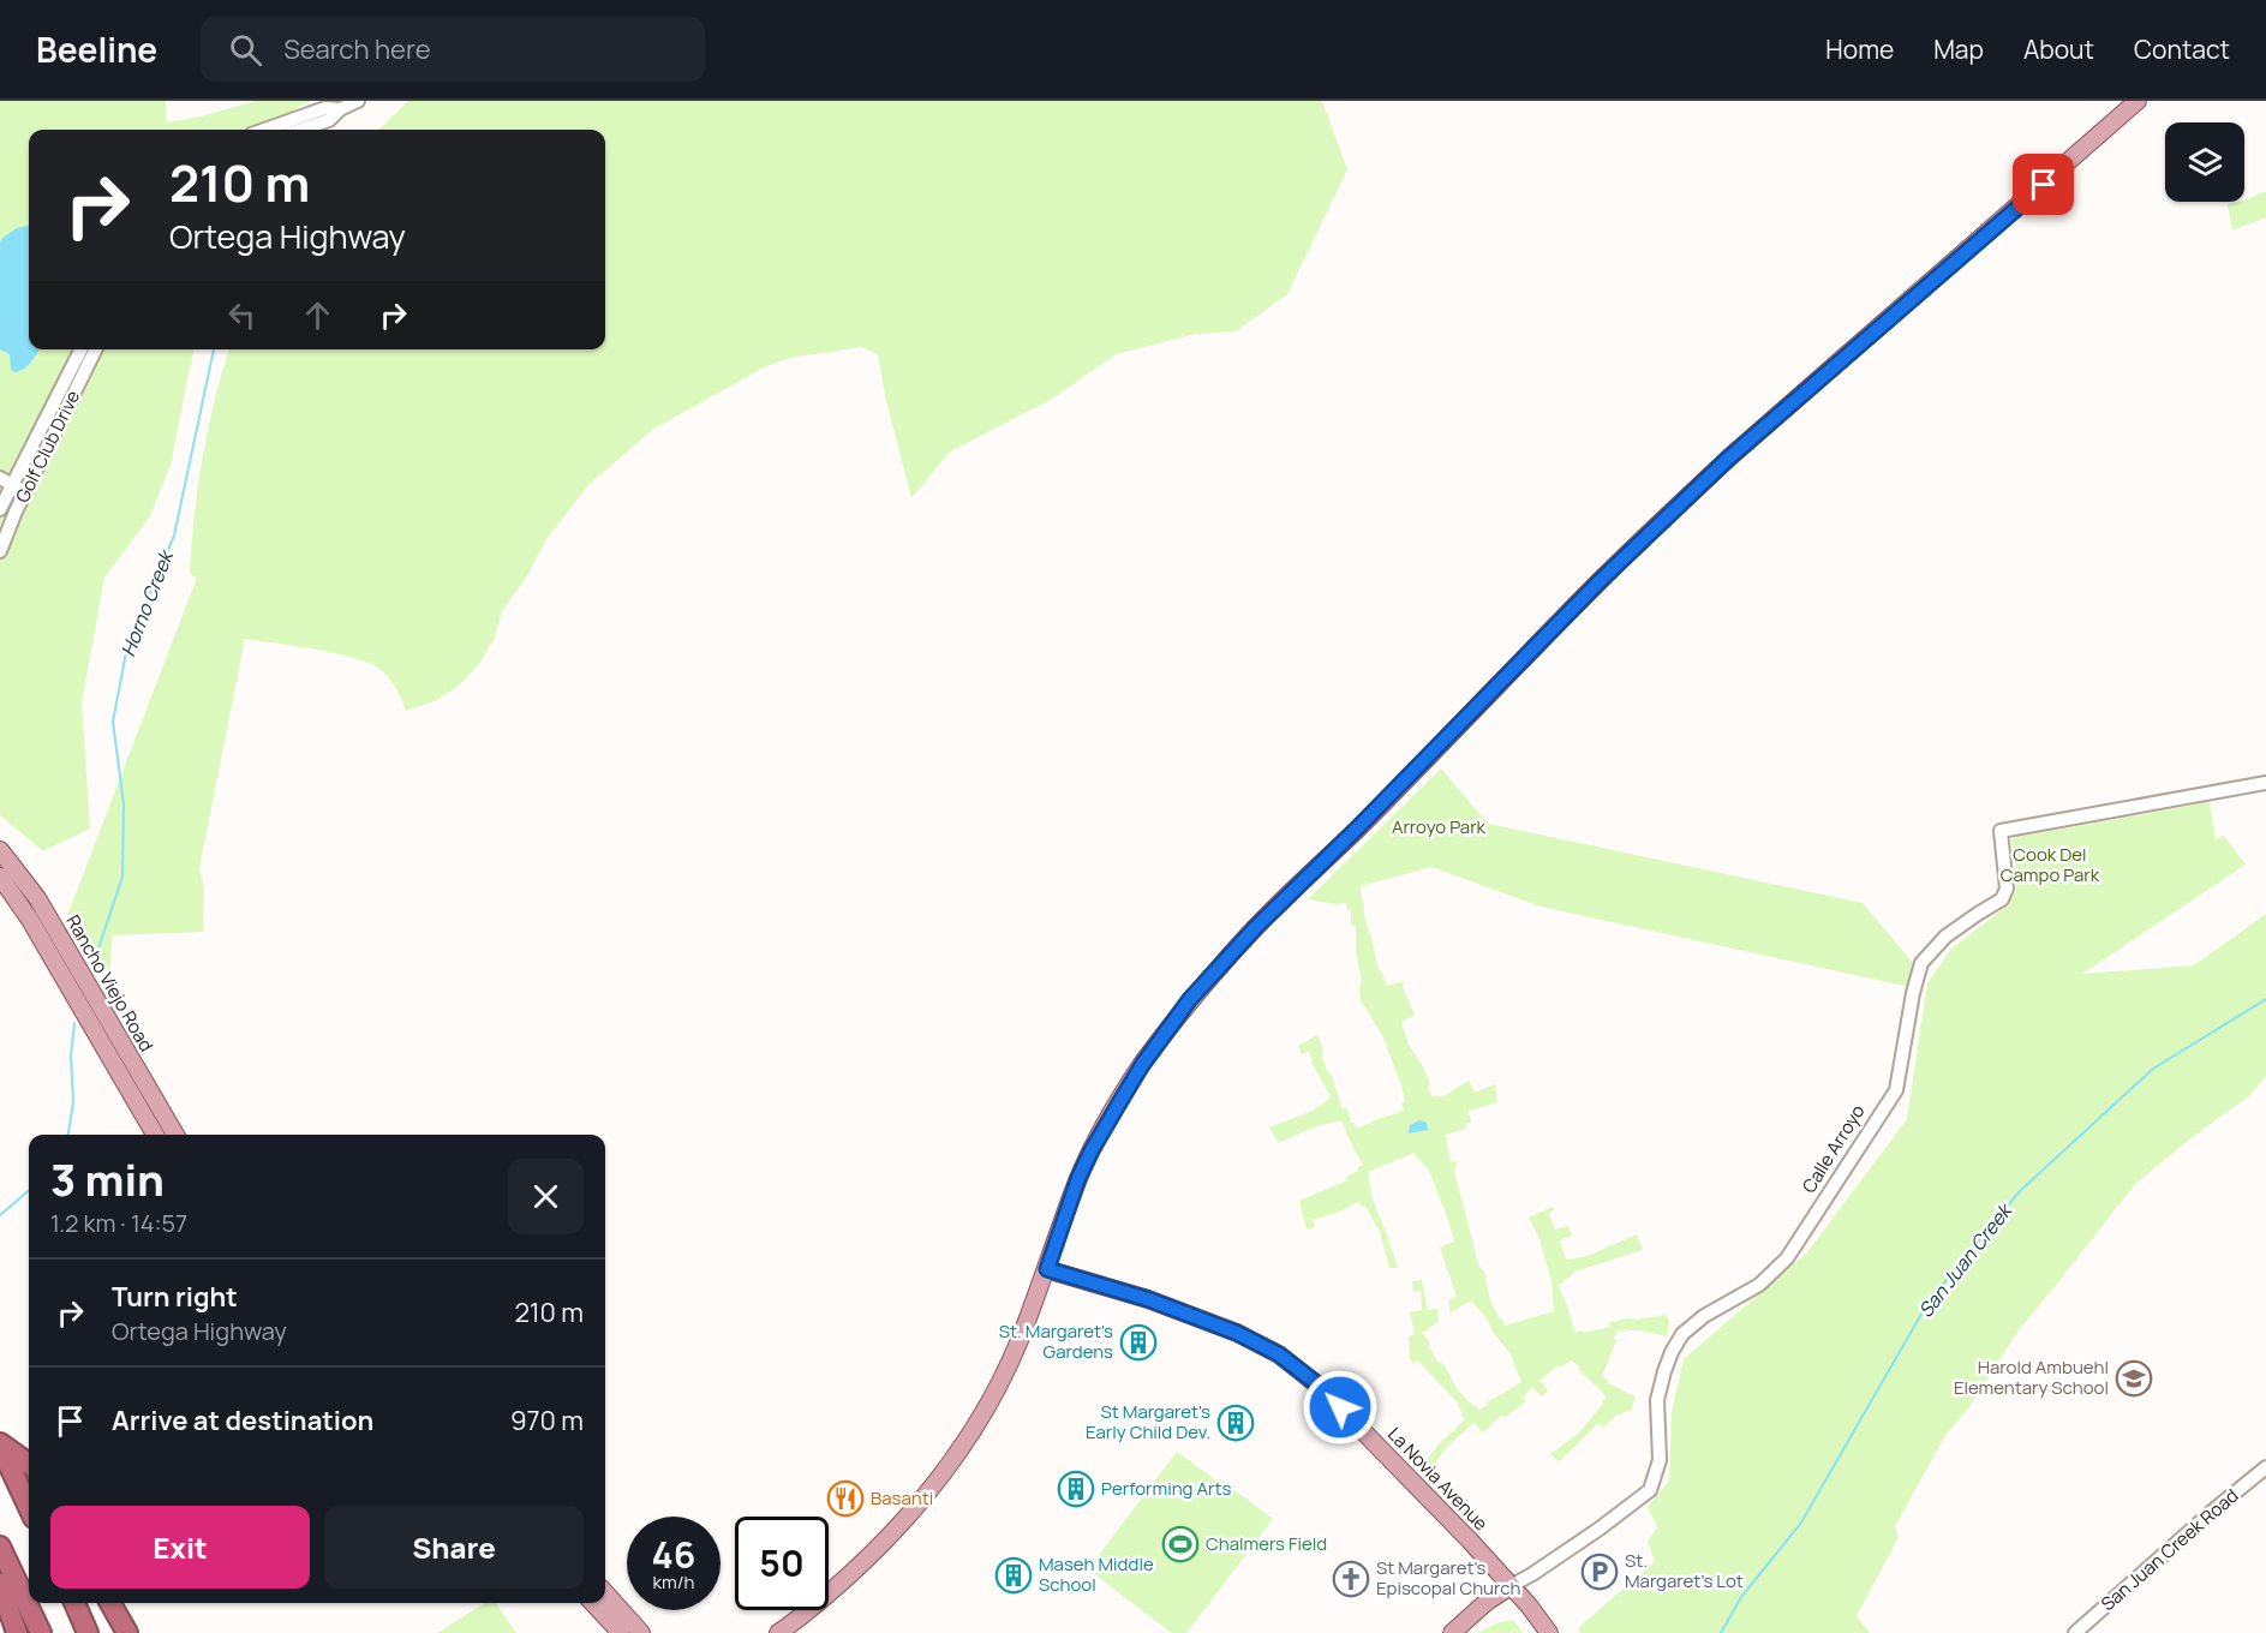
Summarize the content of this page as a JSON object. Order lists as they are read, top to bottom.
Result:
{
  "streets": {
    "main road": ["Rancho Viejo Road", "Calle Arroyo", "La Novia Avenue"],
    "street": ["Golf Club Drive", "San Juan Creek Road"]
  },
  "crossings": [
    ["Calle Arroyo", "La Novia Avenue"]
  ],
  "water": ["Horno Creek", "San Juan Creek"],
  "parks": ["Arroyo Park", "Cook Del Campo Park"],
  "places": {
    "building": [
      "St. Margaret's Gardens",
      "St Margaret's Early Child Dev.",
      "Performing Arts",
      "Maseh Middle School"
    ],
    "school or university": ["Harold Ambuehl Elementary School"],
    "restaurant": ["Basanti"],
    "sports": ["Chalmers Field"],
    "parking": ["St. Margaret's Lot"],
    "church": ["St Margaret's Episcopal Church"]
  },
  "page": {
    "header": "Beeline",
    "search": "Search here",
    "nav": [
      "Home",
      "Map",
      "About",
      "Contact"
    ],
    "turn": ["210 m", "Ortega Highway"],
    "heading": ["3 min", "1.2 km · 14:57"],
    "list": [
      {
        "name": "Turn right",
        "note": "Ortega Highway",
        "value": "210 m"
      },
      {
        "name": "Arrive at destination",
        "value": "970 m"
      }
    ],
    "buttons": ["Exit", "Share"],
    "speed": "46 km/h",
    "limit": "50"
  }
}
